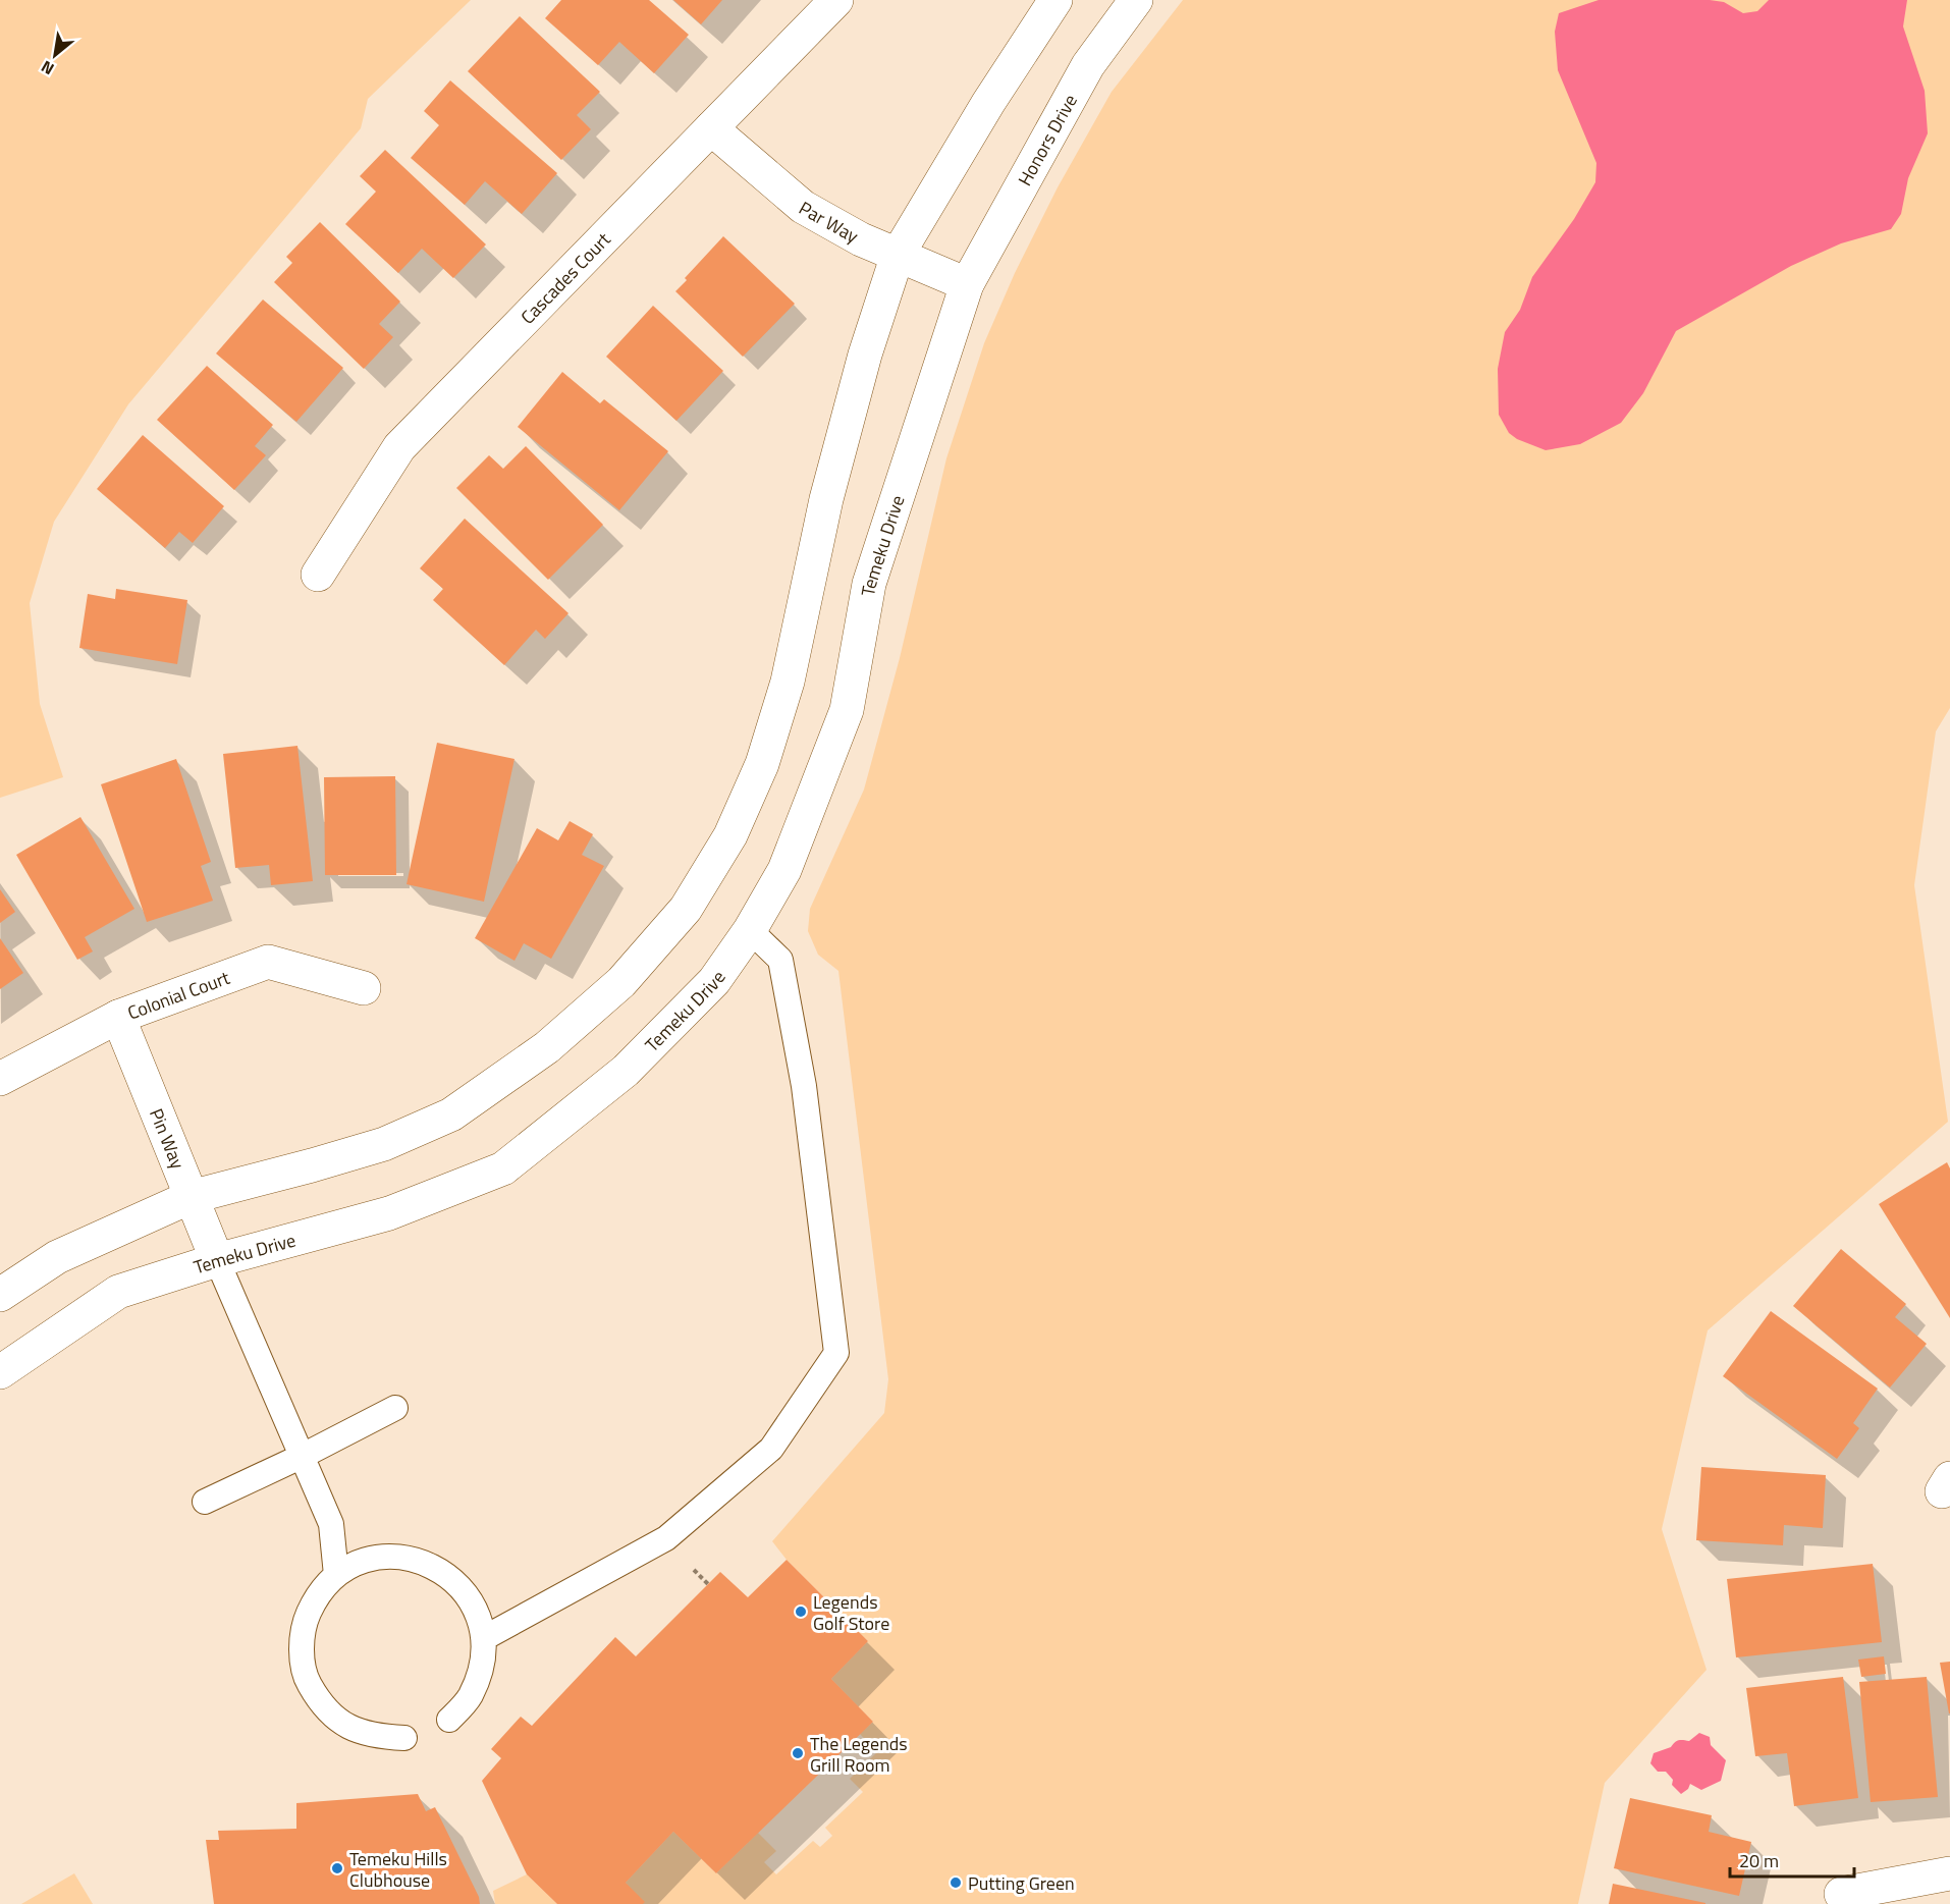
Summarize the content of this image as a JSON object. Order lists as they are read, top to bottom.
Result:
{
  "streets": {
    "street": [
      "Honors Drive",
      "Par Way",
      "Cascades Court",
      "Temeku Drive",
      "Colonial Court",
      "Pin Way"
    ]
  },
  "crossings": [
    ["Honors Drive", "Par Way"],
    ["Honors Drive", "Temeku Drive"],
    ["Par Way", "Cascades Court"],
    ["Par Way", "Temeku Drive"],
    ["Temeku Drive", "Pin Way"],
    ["Colonial Court", "Pin Way"]
  ],
  "places": [
    "Legends Golf Store",
    "The Legends Grill Room",
    "Temeku Hills Clubhouse",
    "Putting Green"
  ],
  "scale_bar": "20 m",
  "north": "bottom left"
}
